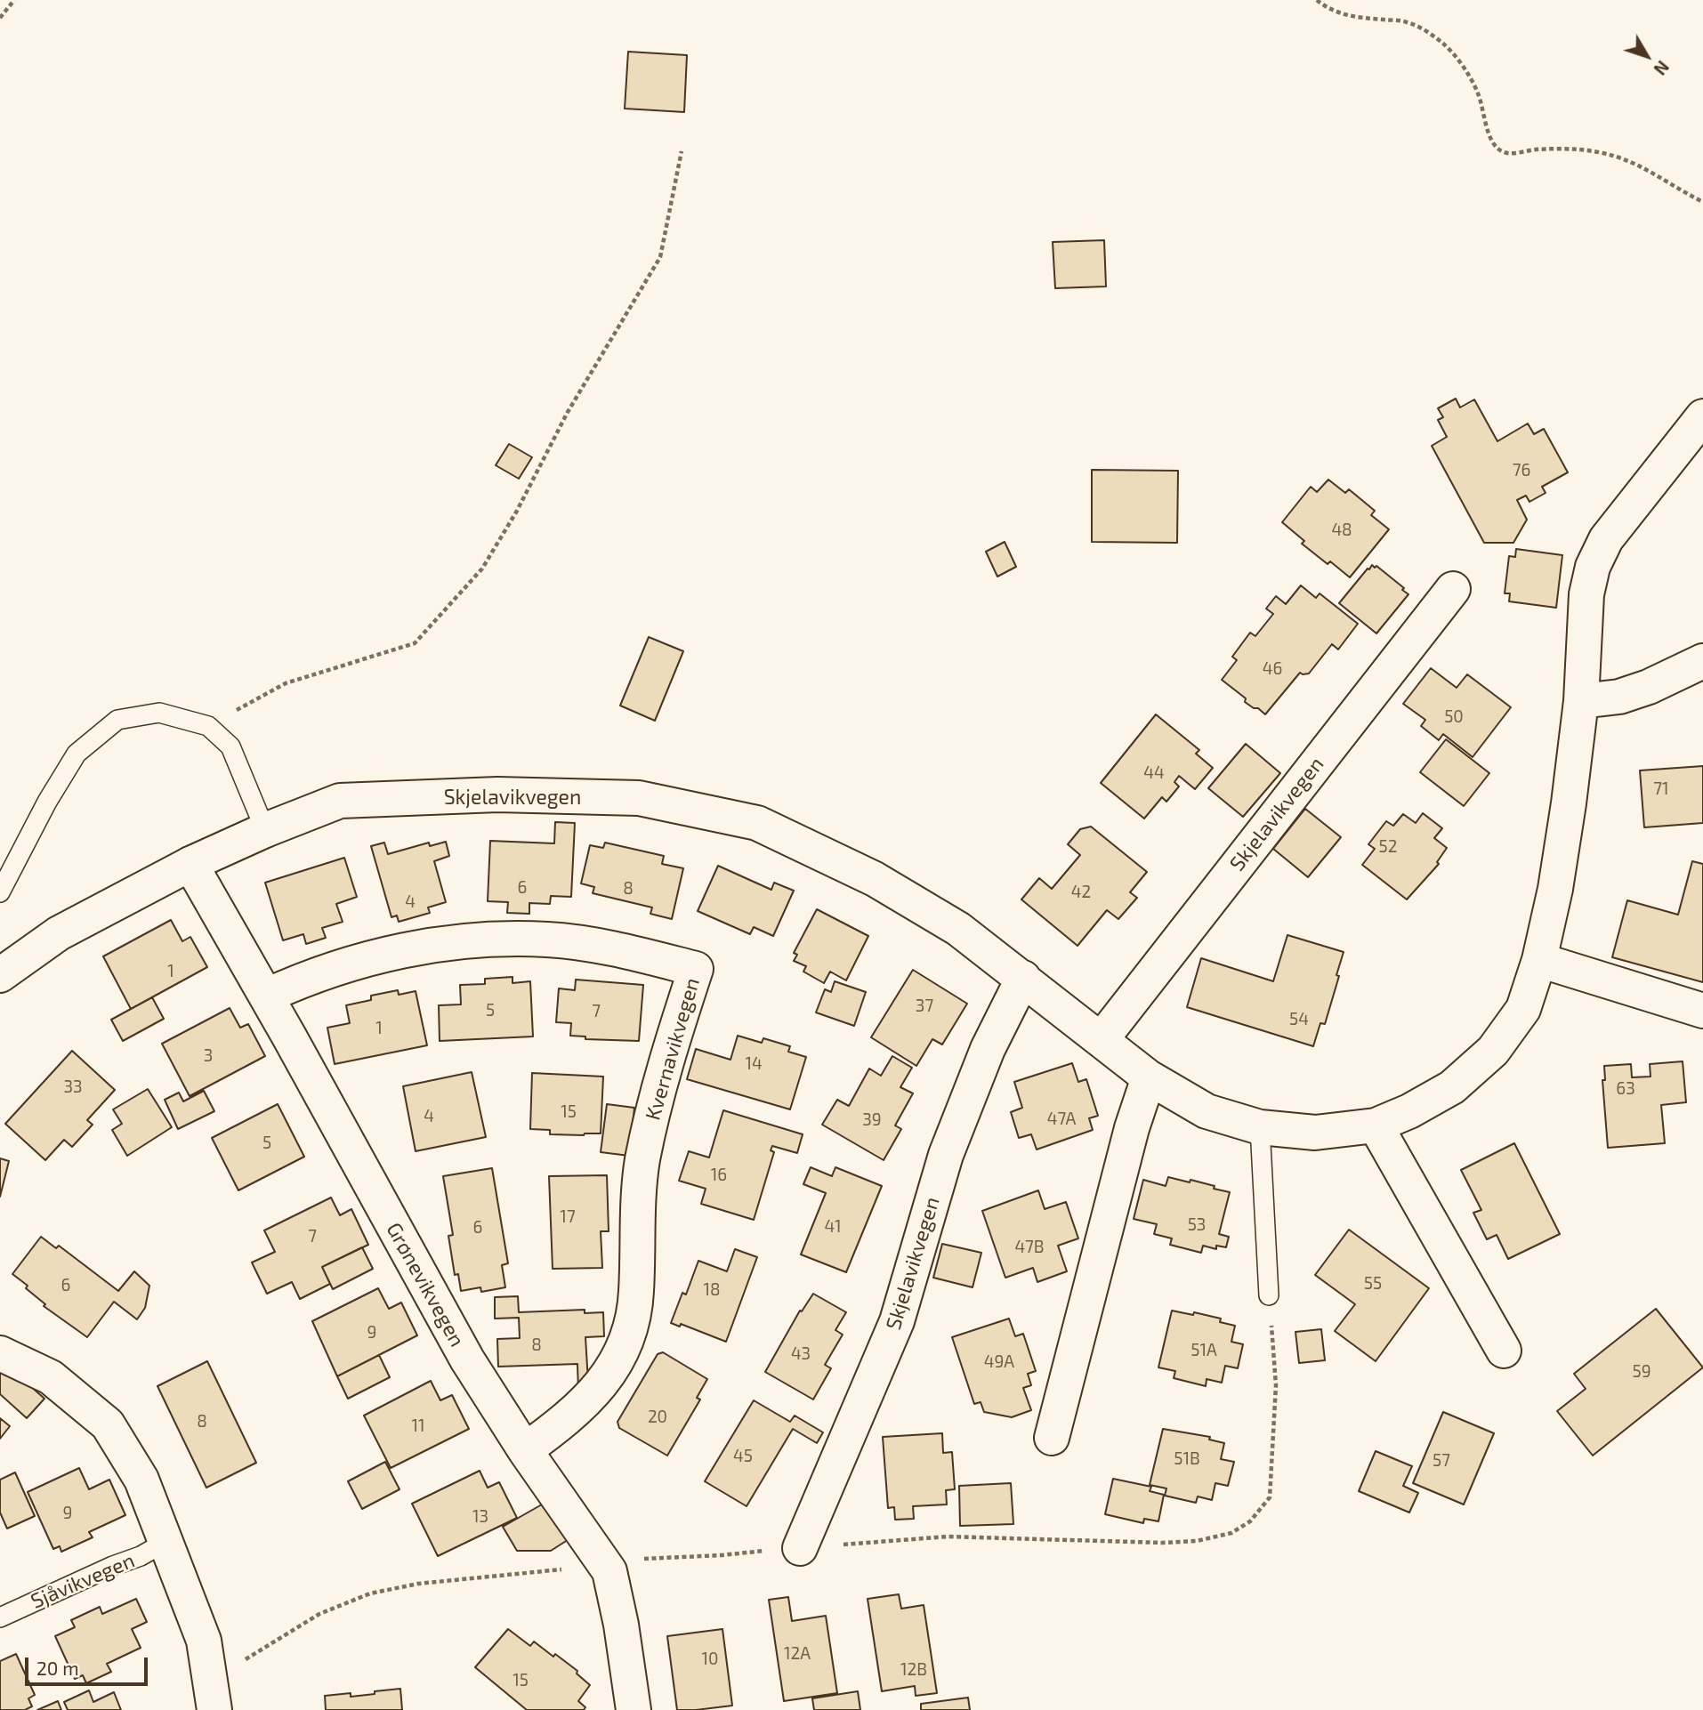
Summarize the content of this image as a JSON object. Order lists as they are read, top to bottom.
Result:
{
  "streets": {
    "street": ["Skjelavikvegen", "Kvernavikvegen", "Grønevikvegen"],
    "lane": ["Sjåvikvegen"]
  },
  "crossings": [
    ["Skjelavikvegen", "Grønevikvegen"],
    ["Kvernavikvegen", "Grønevikvegen"]
  ],
  "house_numbers": [
    "76",
    "48",
    "46",
    "50",
    "44",
    "71",
    "52",
    "6",
    "8",
    "42",
    "4",
    "1",
    "37",
    "5",
    "7",
    "54",
    "1",
    "3",
    "14",
    "33",
    "63",
    "15",
    "4",
    "47A",
    "39",
    "5",
    "16",
    "17",
    "53",
    "41",
    "6",
    "7",
    "47B",
    "55",
    "6",
    "18",
    "9",
    "8",
    "51A",
    "43",
    "49A",
    "59",
    "20",
    "8",
    "11",
    "45",
    "51B",
    "57",
    "9",
    "13",
    "12A",
    "10",
    "12B",
    "15"
  ],
  "scale_bar": "20 m",
  "north": "bottom right"
}
